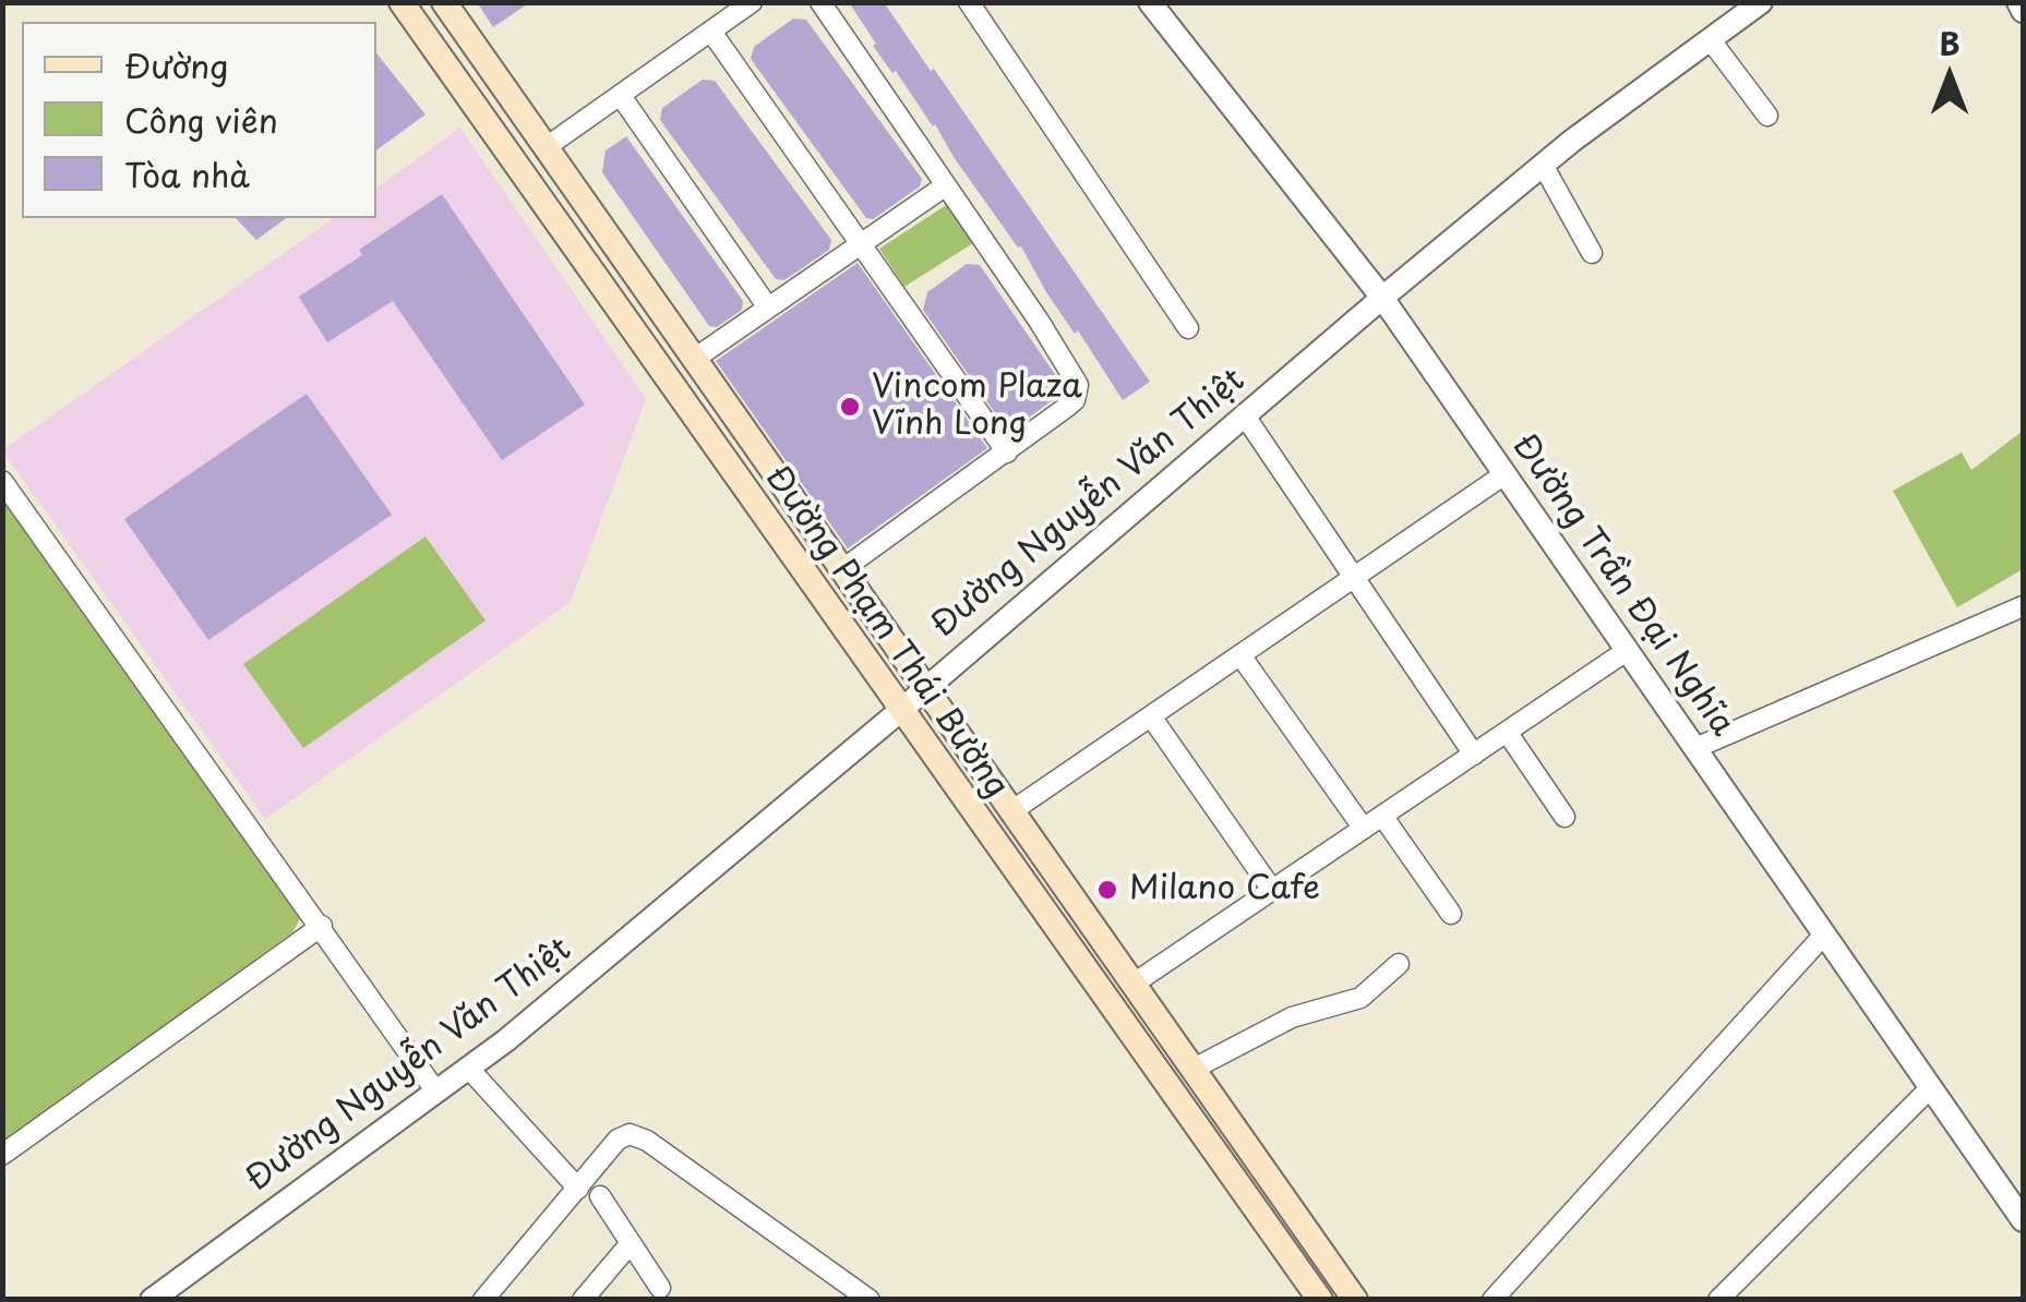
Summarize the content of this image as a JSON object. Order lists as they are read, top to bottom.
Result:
{
  "streets": {
    "main road": ["Đường Phạm Thái Bường"],
    "street": ["Đường Nguyễn Văn Thiệt", "Đường Trần Đại Nghĩa"]
  },
  "crossings": [
    ["Đường Nguyễn Văn Thiệt", "Đường Trần Đại Nghĩa"],
    ["Đường Nguyễn Văn Thiệt", "Đường Phạm Thái Bường"]
  ],
  "places": ["Vincom Plaza Vĩnh Long", "Milano Cafe"],
  "legend": ["Đường", "Công viên", "Tòa nhà"],
  "north": "top"
}
